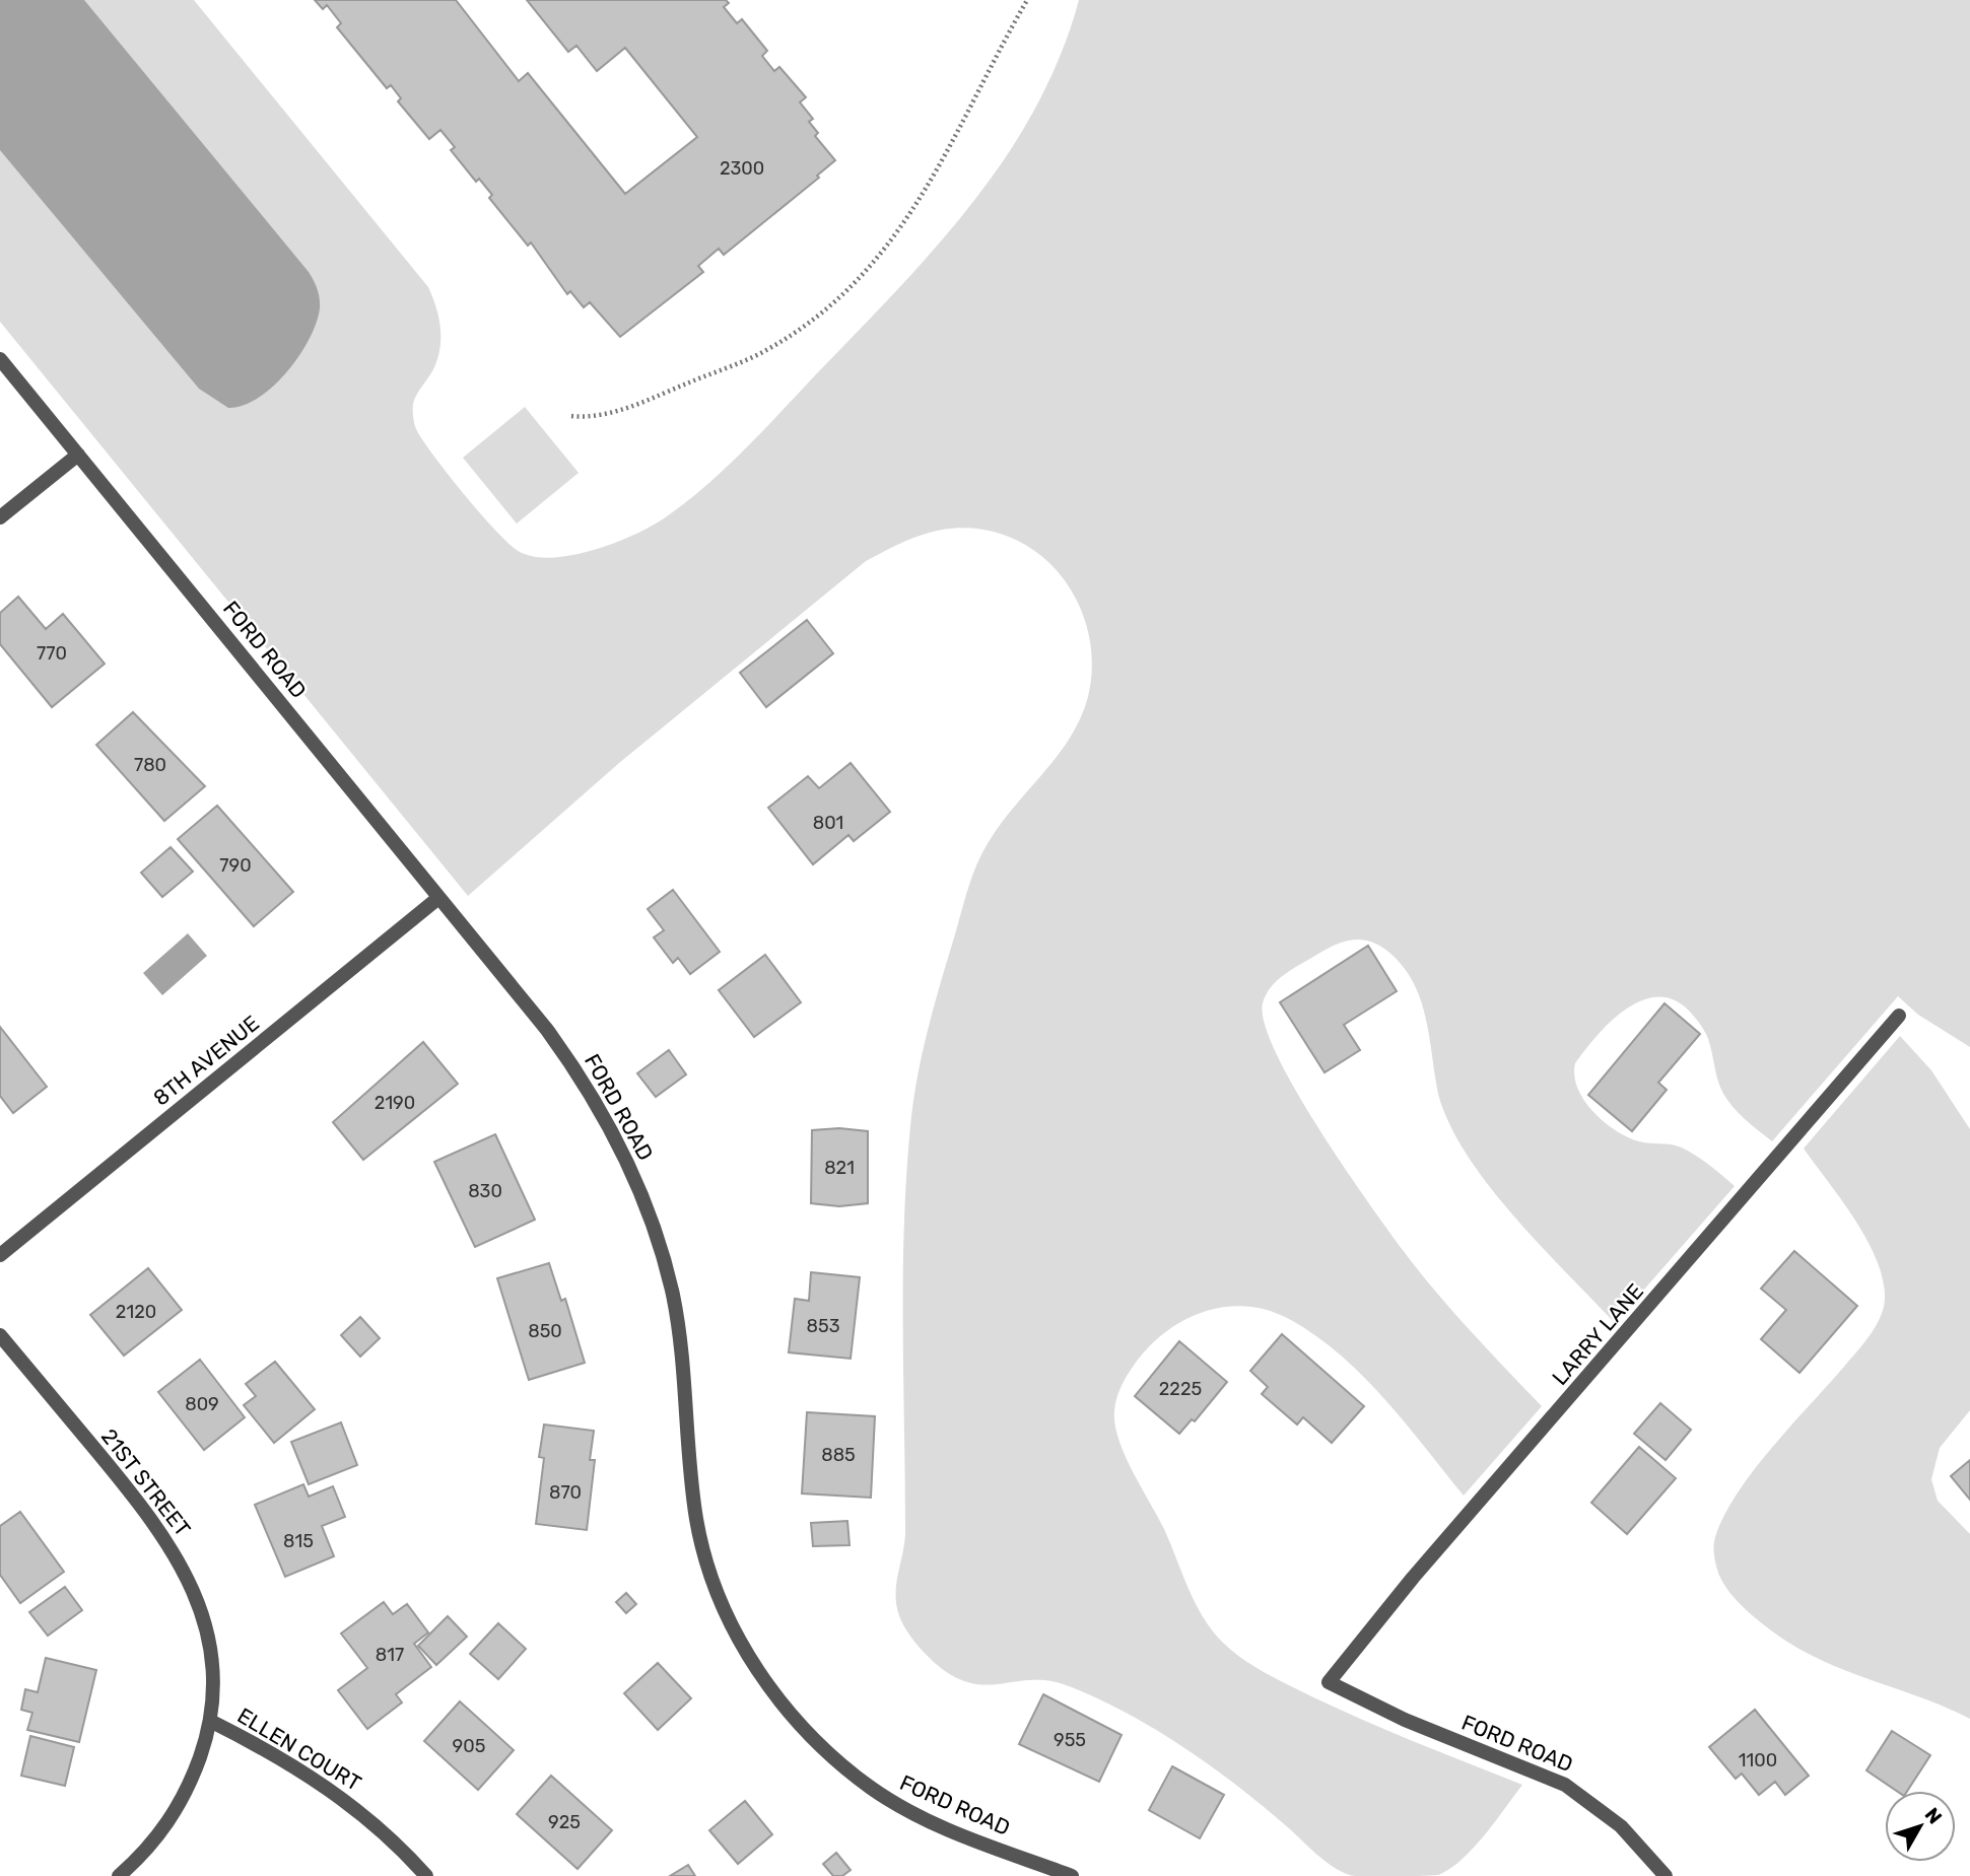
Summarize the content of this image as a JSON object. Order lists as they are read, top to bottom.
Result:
{
  "streets": {
    "street": [
      "FORD ROAD",
      "8TH AVENUE",
      "LARRY LANE",
      "21ST STREET",
      "ELLEN COURT"
    ]
  },
  "crossings": [
    ["FORD ROAD", "8TH AVENUE"],
    ["FORD ROAD", "LARRY LANE"],
    ["21ST STREET", "ELLEN COURT"]
  ],
  "house_numbers": [
    "2300",
    "770",
    "780",
    "801",
    "790",
    "2190",
    "821",
    "830",
    "2120",
    "853",
    "850",
    "2225",
    "809",
    "885",
    "870",
    "815",
    "817",
    "955",
    "905",
    "1100",
    "925"
  ],
  "north": "top right"
}
